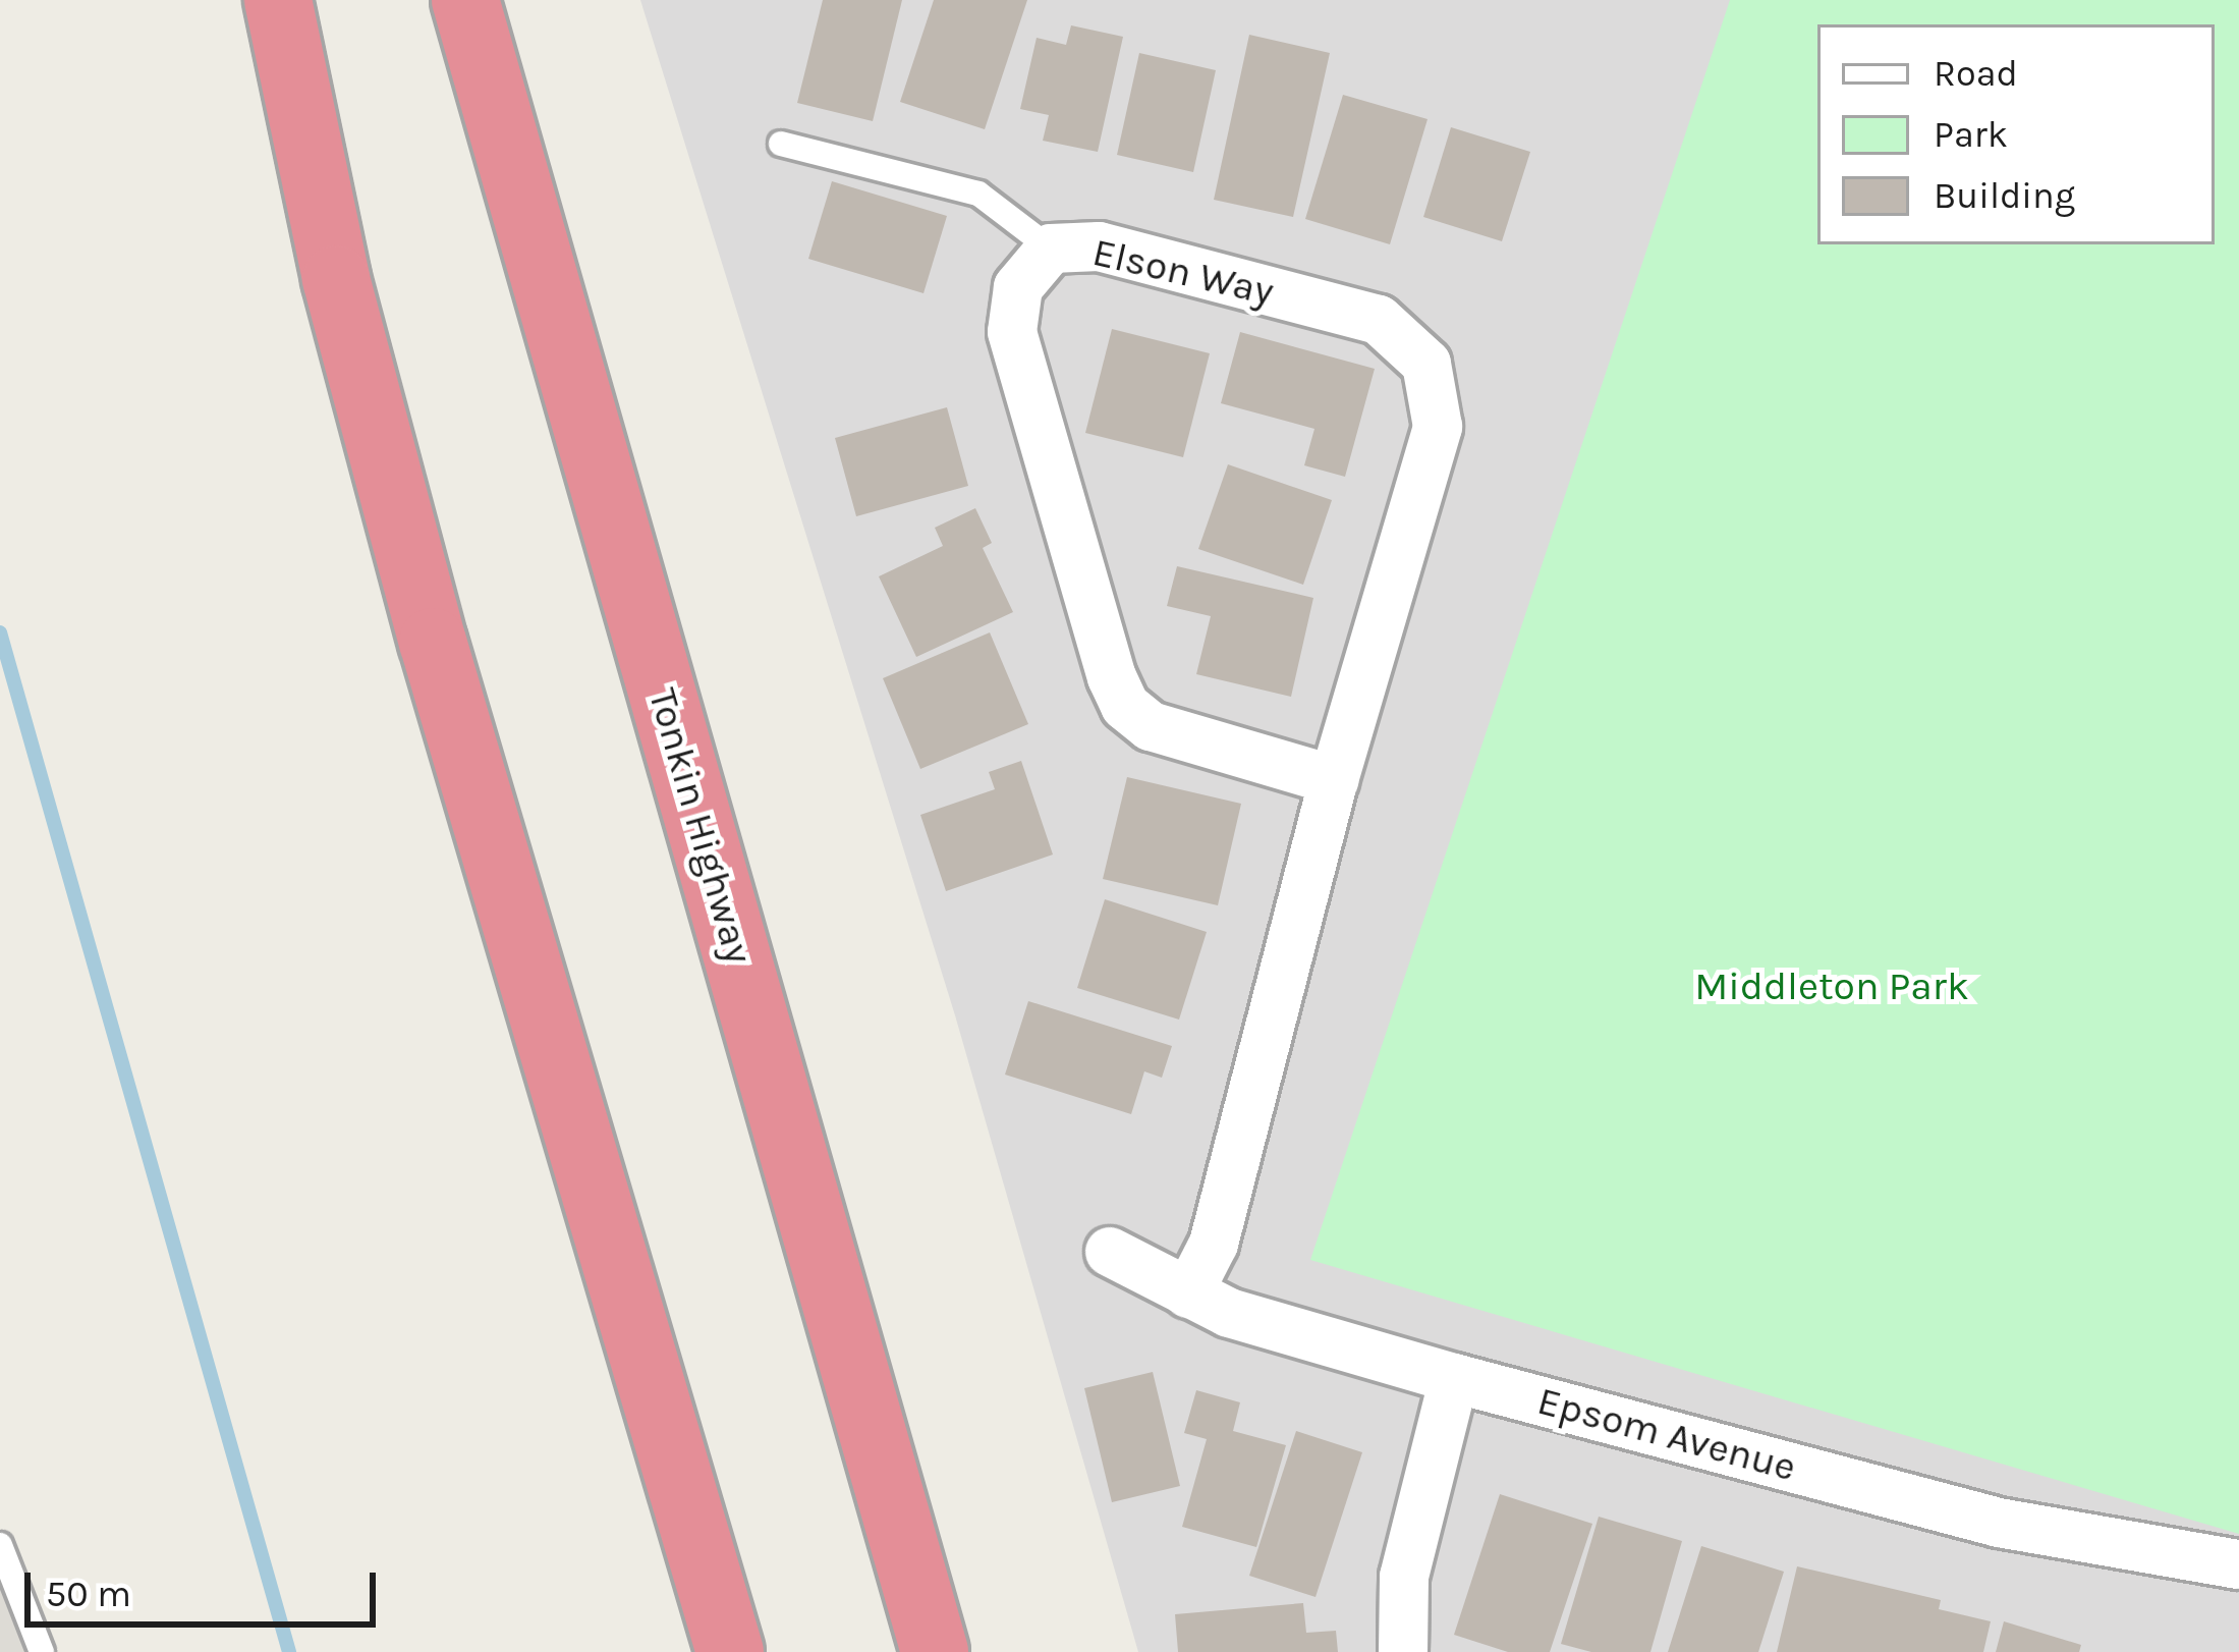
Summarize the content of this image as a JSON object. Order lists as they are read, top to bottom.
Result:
{
  "streets": {
    "highway": ["Tonkin Highway"],
    "street": ["Elson Way", "Epsom Avenue"]
  },
  "crossings": [
    ["Elson Way", "Epsom Avenue"]
  ],
  "parks": ["Middleton Park"],
  "legend": ["Road", "Park", "Building"],
  "scale_bar": "50 m"
}
